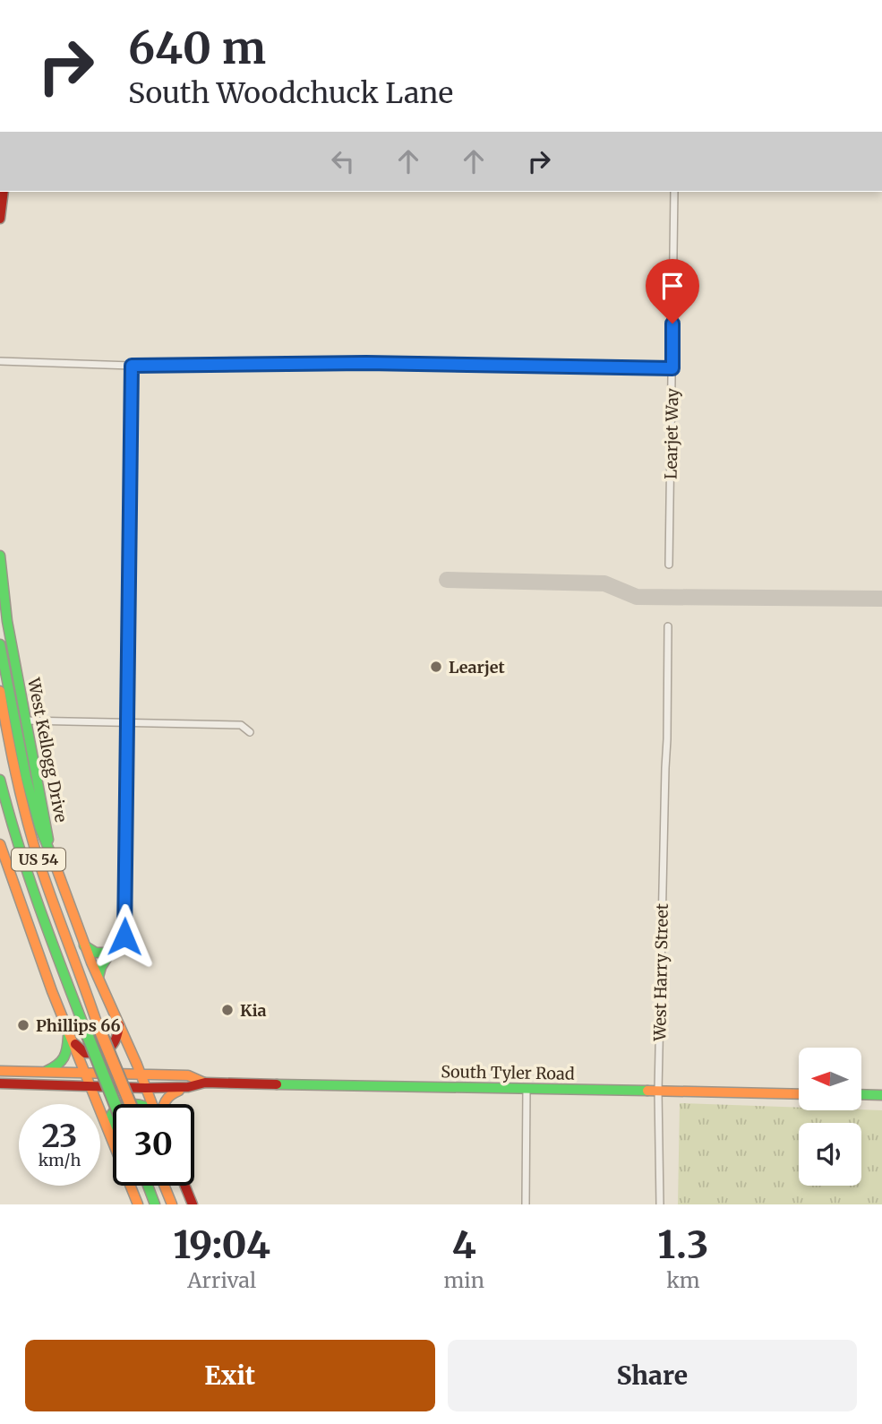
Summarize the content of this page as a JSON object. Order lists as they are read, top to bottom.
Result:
{
  "streets": {
    "main road": ["West Kellogg Drive", "US 54", "South Tyler Road"],
    "street": ["Learjet Way", "West Harry Street"]
  },
  "crossings": [
    ["West Kellogg Drive", "South Tyler Road"],
    ["West Harry Street", "South Tyler Road"]
  ],
  "places": ["Learjet", "Kia", "Phillips 66"],
  "north": "left",
  "page": {
    "turn": ["640 m", "South Woodchuck Lane"],
    "speed": "23 km/h",
    "limit": "30",
    "eta": [
      "19:04",
      "Arrival",
      "4",
      "min",
      "1.3",
      "km"
    ],
    "buttons": ["Exit", "Share"]
  }
}
